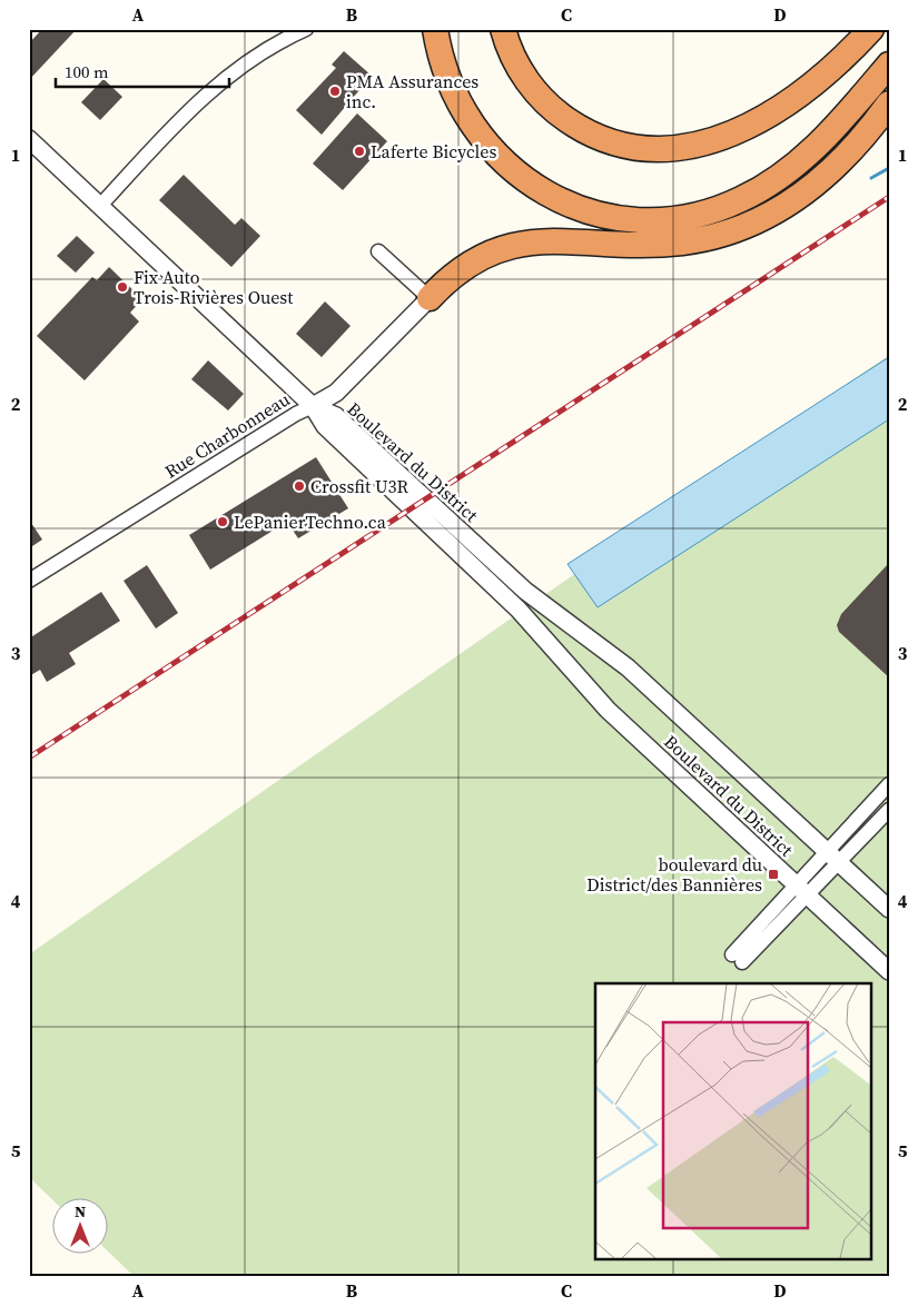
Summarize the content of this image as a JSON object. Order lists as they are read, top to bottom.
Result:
{
  "streets": {
    "street": ["Rue Charbonneau", "Boulevard du District"]
  },
  "crossings": [
    ["Rue Charbonneau", "Boulevard du District"]
  ],
  "places": {
    "other": [
      "PMA Assurances inc.",
      "Laferte Bicycles",
      "Fix Auto Trois-Rivières Ouest",
      "Crossfit U3R",
      "LePanierTechno.ca"
    ],
    "transit": ["boulevard du District/des Bannières"]
  },
  "scale_bar": "100 m",
  "north": "top",
  "grid": {
    "columns": [
      "A",
      "B",
      "C",
      "D"
    ],
    "rows": [
      "1",
      "2",
      "3",
      "4",
      "5"
    ]
  }
}
